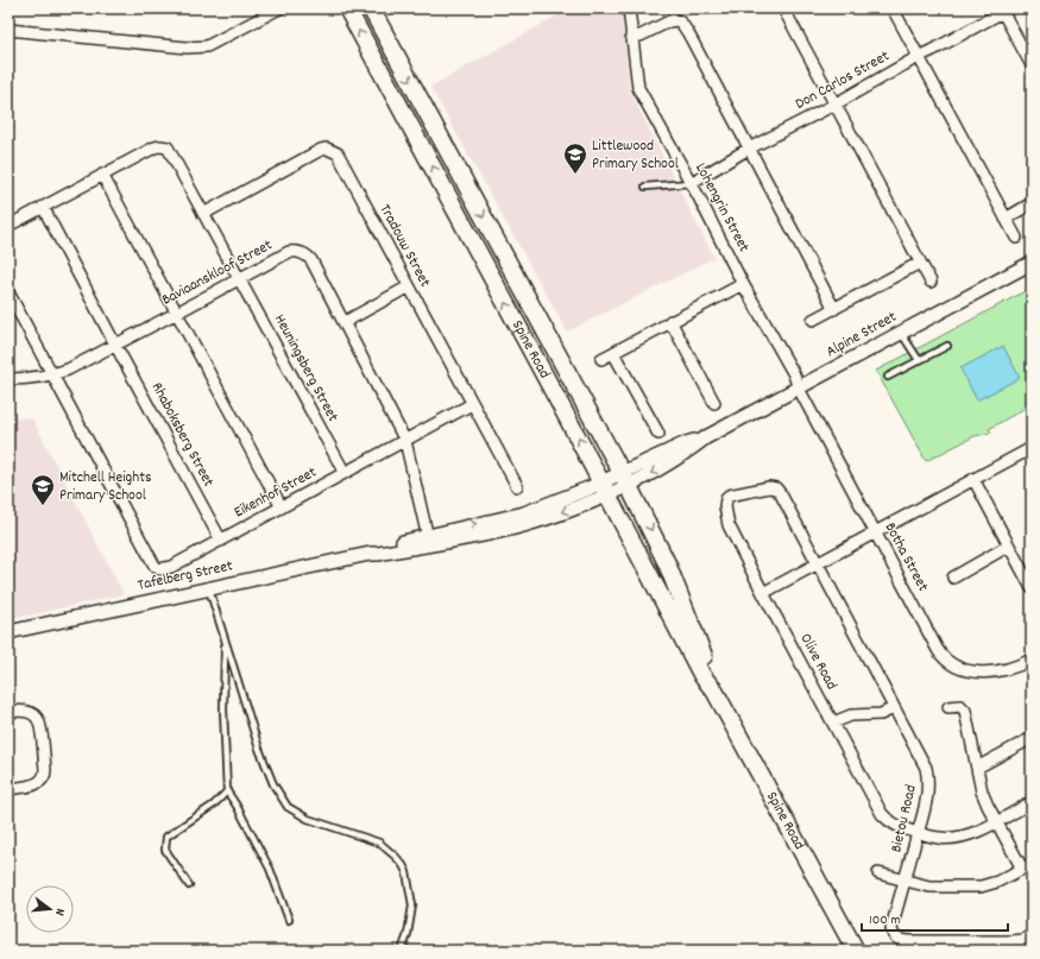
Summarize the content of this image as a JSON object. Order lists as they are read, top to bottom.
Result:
{
  "streets": {
    "main road": ["Spine Road"],
    "street": [
      "Don Carlos Street",
      "Lohengrin Street",
      "Tradouw Street",
      "Baviaanskloof Street",
      "Alpine Street",
      "Heuningsberg Street",
      "Rhaboksberg Street",
      "Eikenhof Street",
      "Botha Street",
      "Tafelberg Street",
      "Olive Road",
      "Bietou Road"
    ]
  },
  "crossings": [
    ["Don Carlos Street", "Lohengrin Street"],
    ["Lohengrin Street", "Alpine Street"],
    ["Lohengrin Street", "Botha Street"],
    ["Tradouw Street", "Heuningsberg Street"],
    ["Tradouw Street", "Eikenhof Street"],
    ["Baviaanskloof Street", "Heuningsberg Street"],
    ["Baviaanskloof Street", "Rhaboksberg Street"],
    ["Baviaanskloof Street", "Eikenhof Street"],
    ["Baviaanskloof Street", "Tafelberg Street"],
    ["Alpine Street", "Spine Road"],
    ["Alpine Street", "Botha Street"],
    ["Alpine Street", "Tafelberg Street"],
    ["Spine Road", "Tafelberg Street"],
    ["Heuningsberg Street", "Eikenhof Street"],
    ["Rhaboksberg Street", "Eikenhof Street"],
    ["Olive Road", "Bietou Road"]
  ],
  "places": {
    "school or university": ["Littlewood Primary School", "Mitchell Heights Primary School"]
  },
  "scale_bar": "100 m",
  "north": "right"
}
